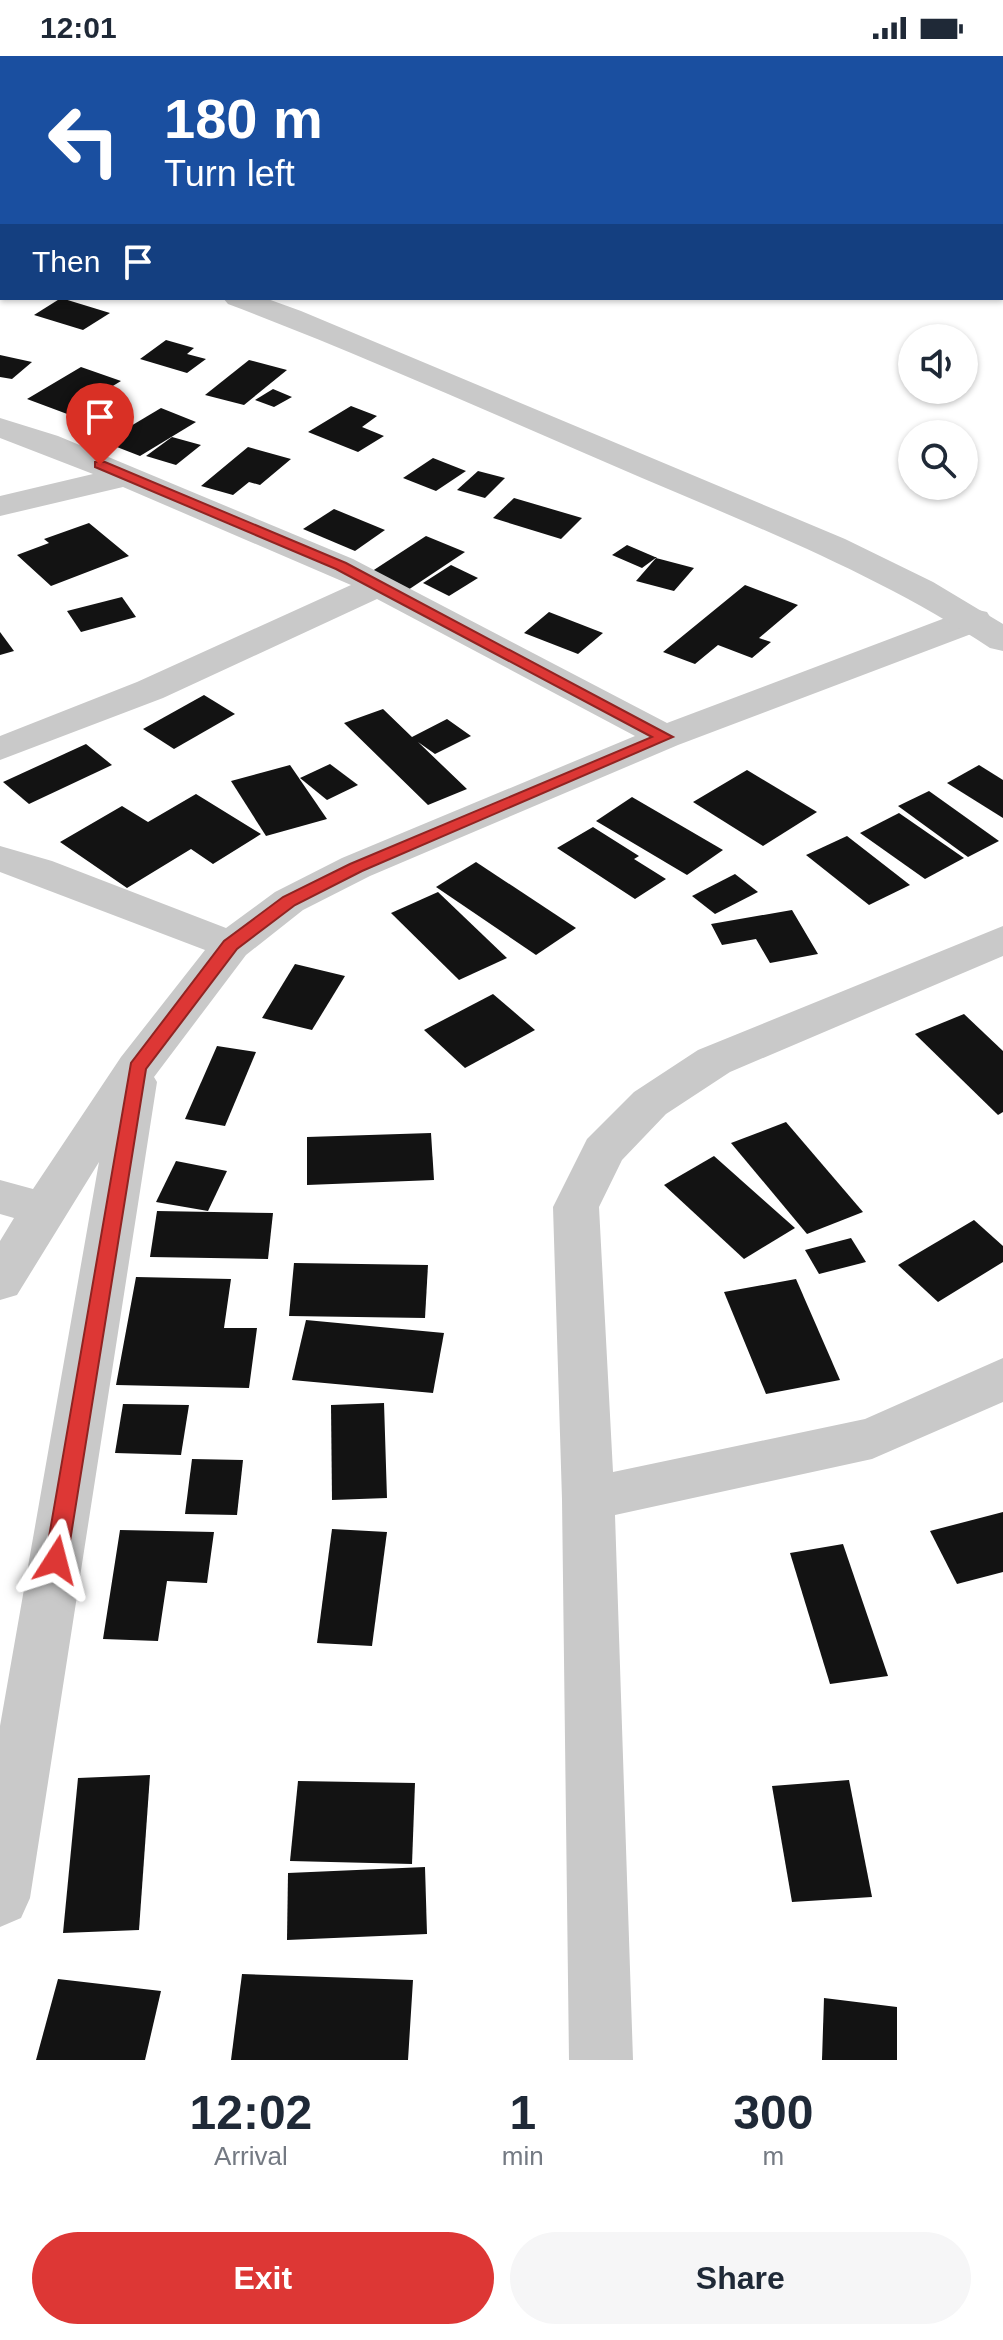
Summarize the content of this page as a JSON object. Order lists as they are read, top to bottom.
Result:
{
  "page": {
    "status": "12:01",
    "turn": ["180 m", "Turn left"],
    "then": "Then",
    "eta": [
      "12:02",
      "Arrival",
      "1",
      "min",
      "300",
      "m"
    ],
    "buttons": ["Exit", "Share"]
  }
}
